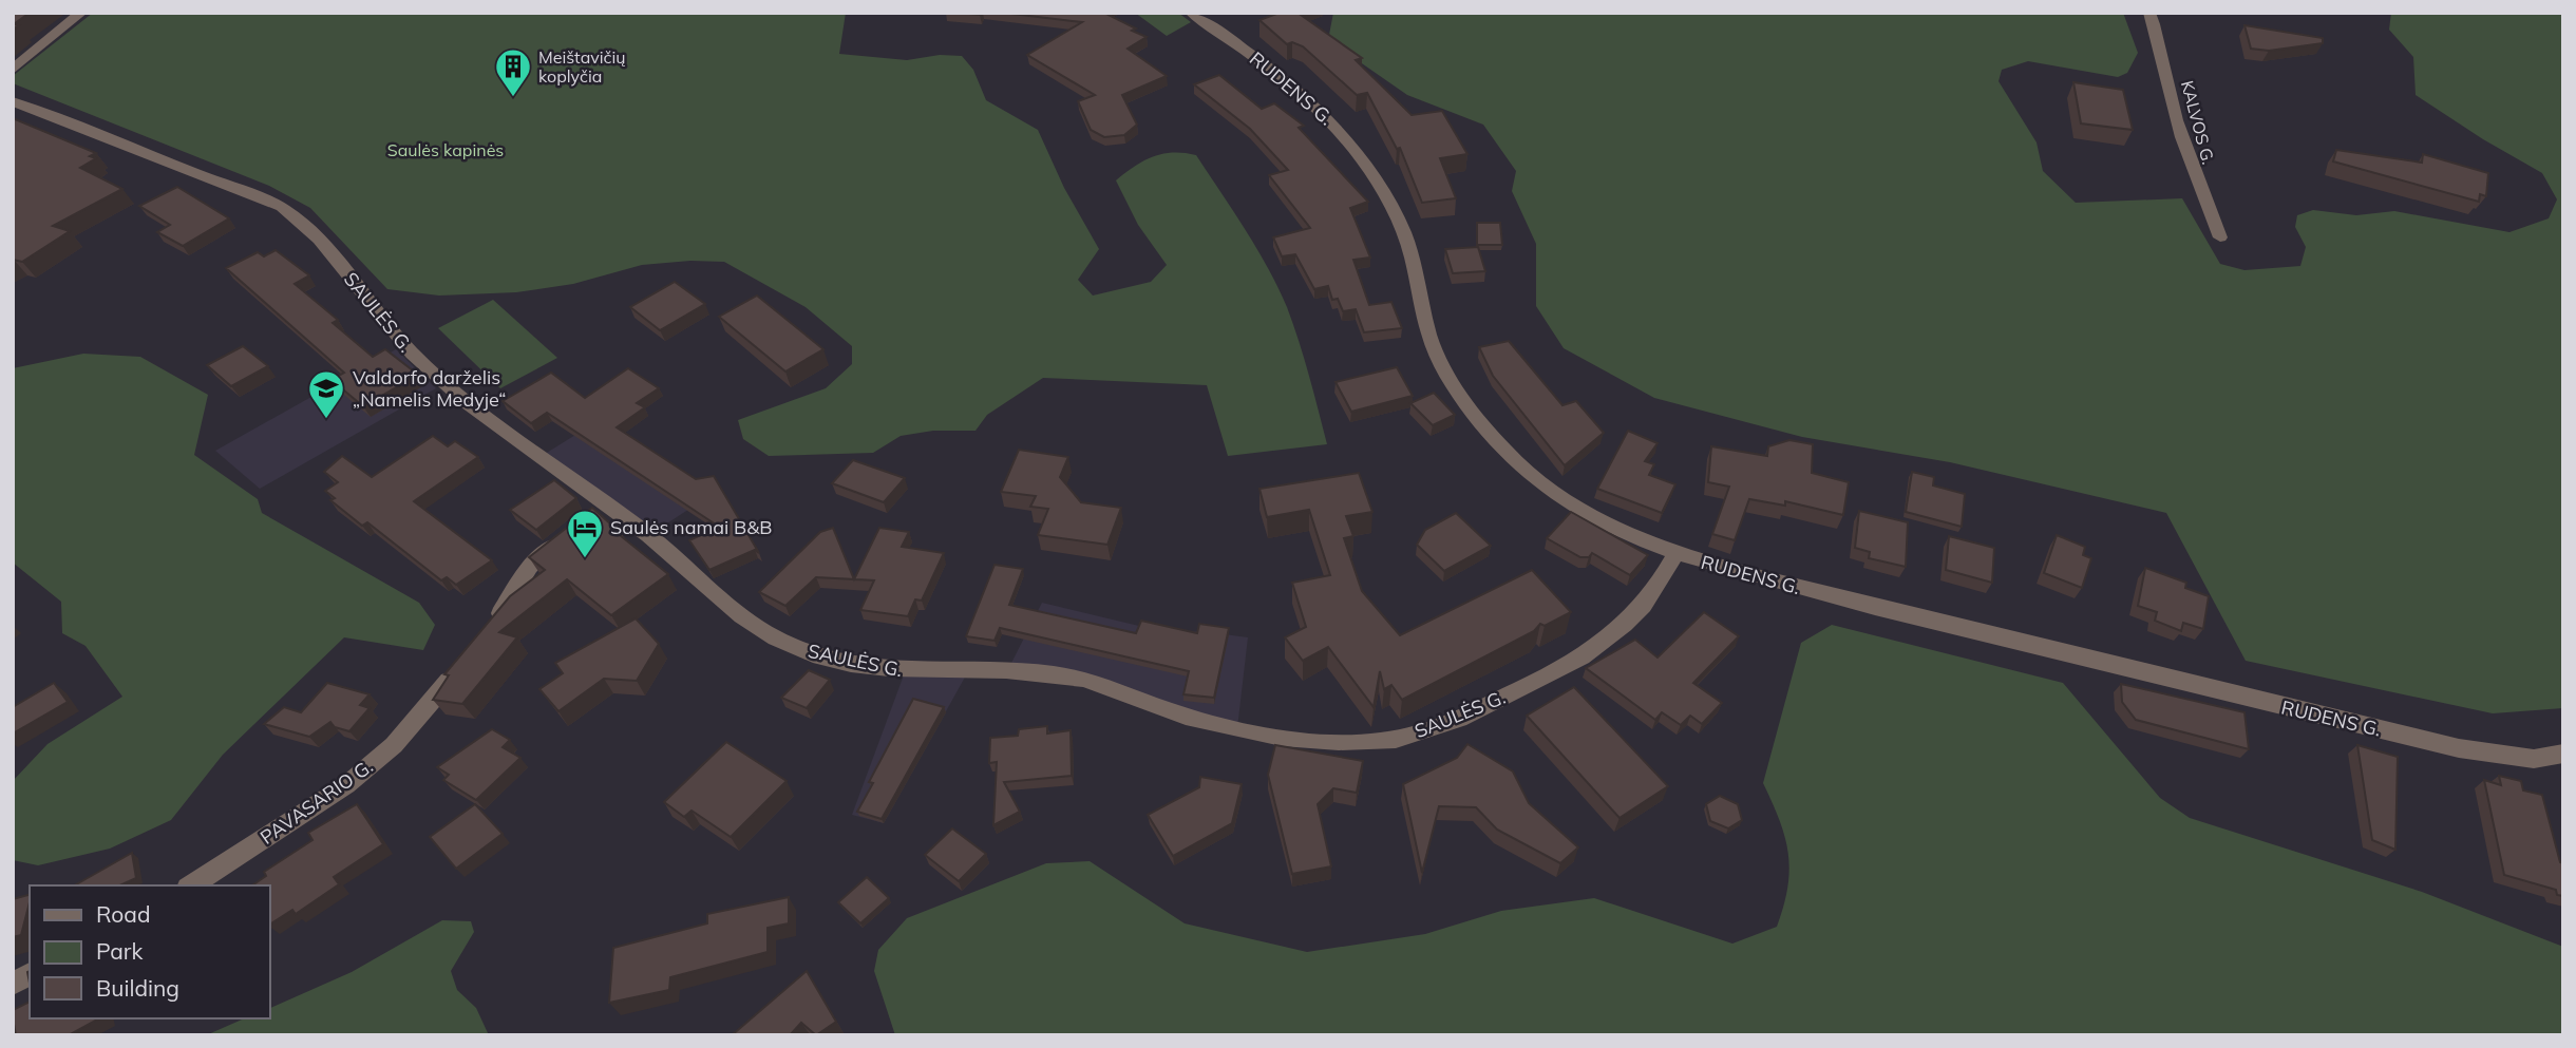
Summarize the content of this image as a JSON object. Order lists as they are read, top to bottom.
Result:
{
  "streets": {
    "street": [
      "RUDENS G.",
      "KALVOS G.",
      "SAULĖS G.",
      "PAVASARIO G."
    ]
  },
  "crossings": [
    ["RUDENS G.", "SAULĖS G."]
  ],
  "parks": ["Saulės kapinės"],
  "places": {
    "building": ["Meištavičių koplyčia"],
    "school or university": ["Valdorfo darželis „Namelis Medyje“"],
    "hotel": ["Saulės namai B&B"]
  },
  "legend": ["Road", "Park", "Building"]
}
